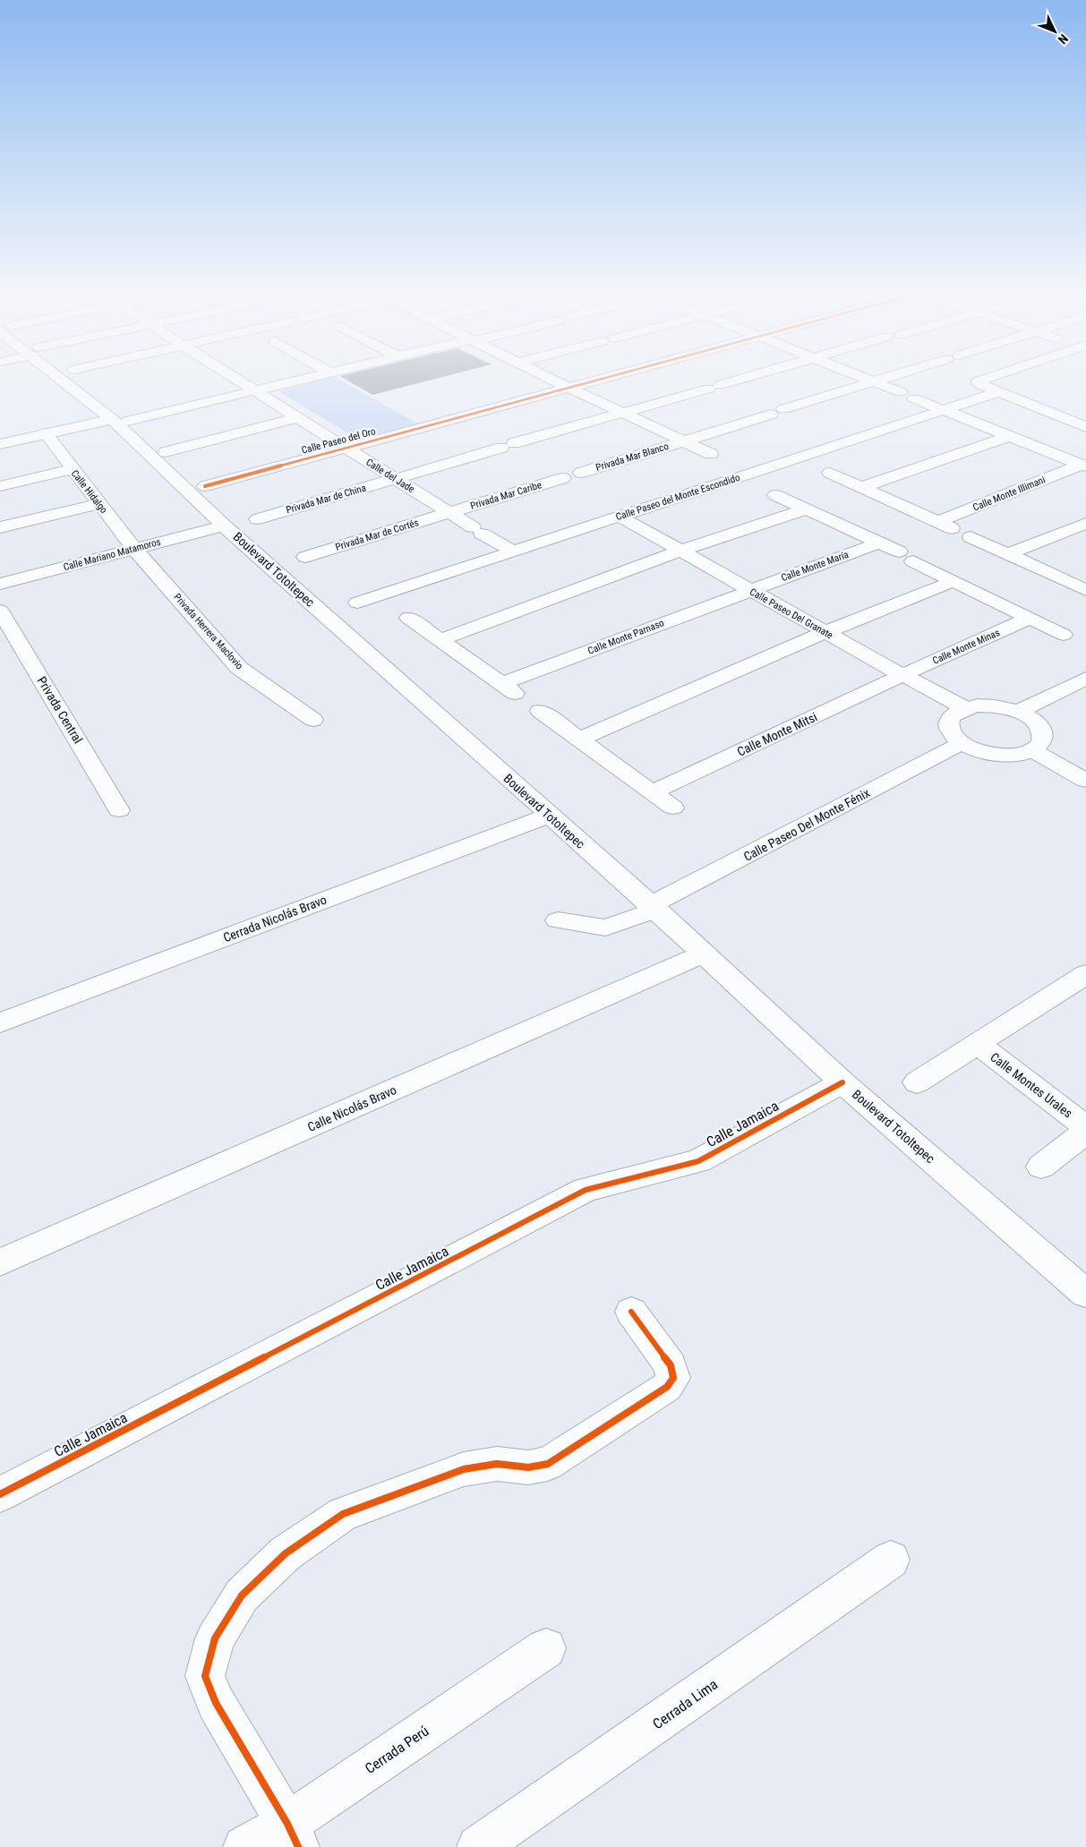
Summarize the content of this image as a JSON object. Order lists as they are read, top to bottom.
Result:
{
  "streets": {
    "street": [
      "Calle Paseo del Oro",
      "Privada Mar Blanco",
      "Calle del Jade",
      "Calle Hidalgo",
      "Calle Monte Illimani",
      "Privada Mar Caribe",
      "Calle Paseo del Monte Escondido",
      "Privada Mar de China",
      "Privada Mar de Cortés",
      "Calle Mariano Matamoros",
      "Calle Monte María",
      "Boulevard Totoltepec",
      "Calle Paseo Del Granate",
      "Privada Herrera Maclovio",
      "Calle Monte Parnaso",
      "Calle Monte Minas",
      "Privada Central",
      "Calle Monte Mitsi",
      "Calle Paseo Del Monte Fénix",
      "Cerrada Nicolás Bravo",
      "Calle Montes Urales",
      "Calle Nicolás Bravo",
      "Calle Jamaica",
      "Cerrada Lima",
      "Cerrada Perú"
    ]
  },
  "crossings": [
    ["Calle Paseo del Oro", "Calle del Jade"],
    ["Calle del Jade", "Privada Mar Caribe"],
    ["Calle del Jade", "Calle Paseo del Monte Escondido"],
    ["Calle del Jade", "Privada Mar de China"],
    ["Calle del Jade", "Privada Mar de Cortés"],
    ["Calle Hidalgo", "Calle Mariano Matamoros"],
    ["Calle Hidalgo", "Privada Herrera Maclovio"],
    ["Privada Mar Caribe", "Privada Mar de Cortés"],
    ["Calle Paseo del Monte Escondido", "Calle Paseo Del Granate"],
    ["Calle Mariano Matamoros", "Boulevard Totoltepec"],
    ["Calle Mariano Matamoros", "Privada Herrera Maclovio"],
    ["Calle Monte María", "Calle Paseo Del Granate"],
    ["Calle Monte María", "Calle Monte Parnaso"],
    ["Boulevard Totoltepec", "Calle Paseo Del Monte Fénix"],
    ["Boulevard Totoltepec", "Cerrada Nicolás Bravo"],
    ["Boulevard Totoltepec", "Calle Nicolás Bravo"],
    ["Boulevard Totoltepec", "Calle Jamaica"],
    ["Calle Paseo Del Granate", "Calle Monte Parnaso"],
    ["Calle Paseo Del Granate", "Calle Monte Minas"],
    ["Calle Paseo Del Granate", "Calle Monte Mitsi"],
    ["Calle Monte Minas", "Calle Monte Mitsi"]
  ],
  "north": "bottom right"
}
